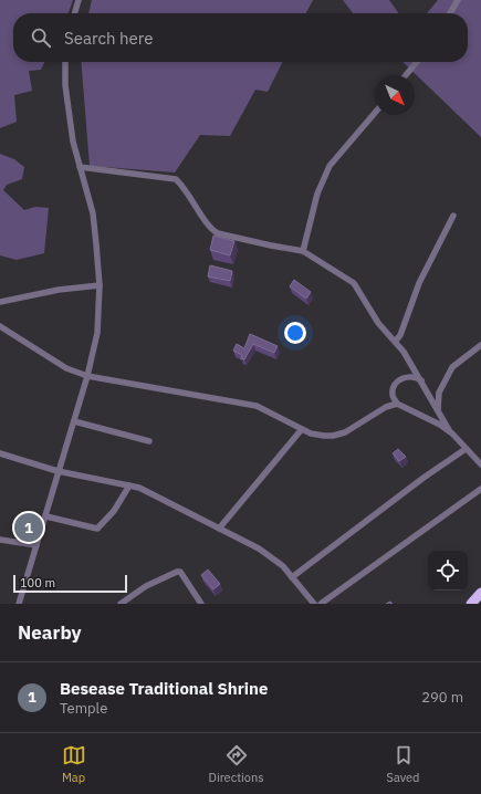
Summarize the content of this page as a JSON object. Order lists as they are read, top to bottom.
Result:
{
  "scale_bar": "100 m",
  "north": "bottom right",
  "page": {
    "search": "Search here",
    "pins": "1",
    "scale": "100 m",
    "heading": "Nearby",
    "list": [
      {
        "mark": "1",
        "name": "Besease Traditional Shrine",
        "note": "Temple",
        "value": "290 m"
      }
    ],
    "nav": ["Map", "Directions", "Saved"]
  }
}
